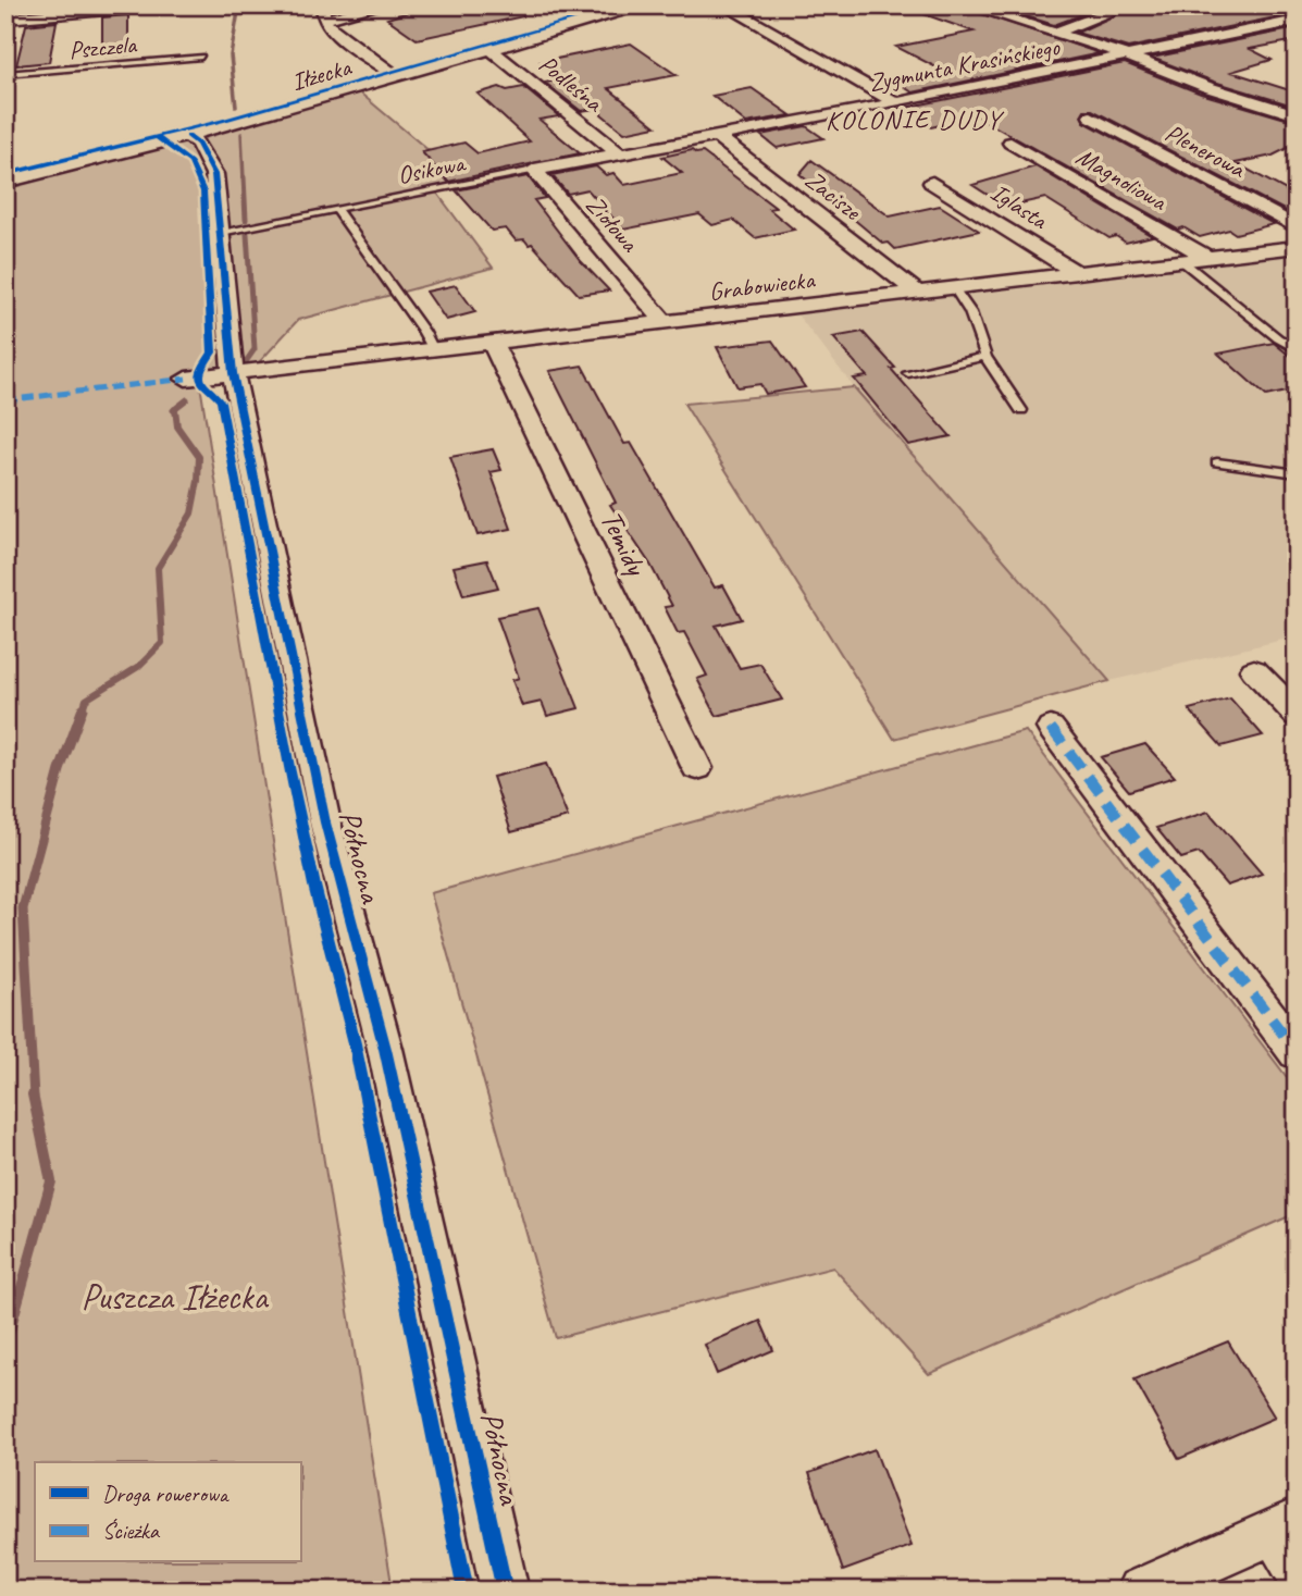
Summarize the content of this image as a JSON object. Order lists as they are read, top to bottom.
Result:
{
  "streets": {
    "street": [
      "Zygmunta Krasińskiego",
      "Iłżecka",
      "Podleśna",
      "Plenerowa",
      "Magnoliowa",
      "Zacisze",
      "Iglasta",
      "Ziołowa",
      "Grabowiecka",
      "Temidy",
      "Północna"
    ],
    "lane": ["Pszczela", "Osikowa"]
  },
  "crossings": [
    ["Zygmunta Krasińskiego", "Podleśna"],
    ["Zygmunta Krasińskiego", "Osikowa"],
    ["Zygmunta Krasińskiego", "Zacisze"],
    ["Zygmunta Krasińskiego", "Ziołowa"],
    ["Iłżecka", "Podleśna"],
    ["Iłżecka", "Północna"],
    ["Osikowa", "Ziołowa"],
    ["Osikowa", "Północna"],
    ["Magnoliowa", "Grabowiecka"],
    ["Zacisze", "Grabowiecka"],
    ["Iglasta", "Grabowiecka"],
    ["Ziołowa", "Grabowiecka"],
    ["Grabowiecka", "Temidy"],
    ["Grabowiecka", "Północna"]
  ],
  "districts": ["KOLONIE DUDY"],
  "parks": ["Puszcza Iłżecka"],
  "legend": ["Droga rowerowa", "Ścieżka"]
}
